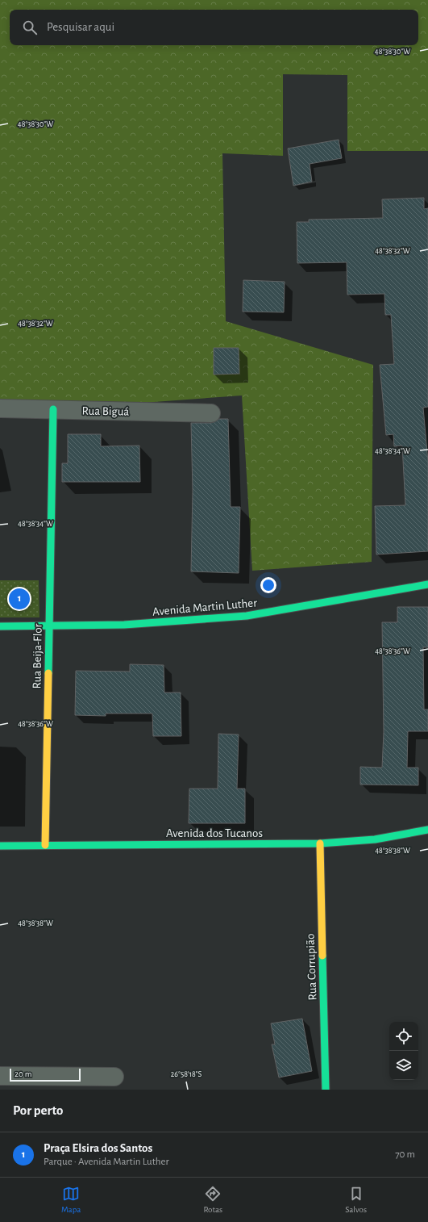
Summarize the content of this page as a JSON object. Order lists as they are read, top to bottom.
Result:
{
  "streets": {
    "street": [
      "Rua Biguá",
      "Avenida Martin Luther",
      "Rua Beija-Flor",
      "Avenida dos Tucanos",
      "Rua Corrupião"
    ]
  },
  "crossings": [
    ["Rua Biguá", "Rua Beija-Flor"],
    ["Avenida Martin Luther", "Rua Beija-Flor"],
    ["Rua Beija-Flor", "Avenida dos Tucanos"],
    ["Avenida dos Tucanos", "Rua Corrupião"]
  ],
  "scale_bar": "20 m",
  "page": {
    "search": "Pesquisar aqui",
    "pins": "1",
    "scale": "20 m",
    "heading": "Por perto",
    "list": [
      {
        "mark": "1",
        "name": "Praça Elsira dos Santos",
        "note": "Parque · Avenida Martin Luther",
        "value": "70 m"
      }
    ],
    "nav": ["Mapa", "Rotas", "Salvos"]
  },
  "coordinates": [
    "48°38'30\"W",
    "48°38'32\"W",
    "48°38'34\"W",
    "48°38'36\"W",
    "48°38'38\"W",
    "26°58'18\"S"
  ]
}
